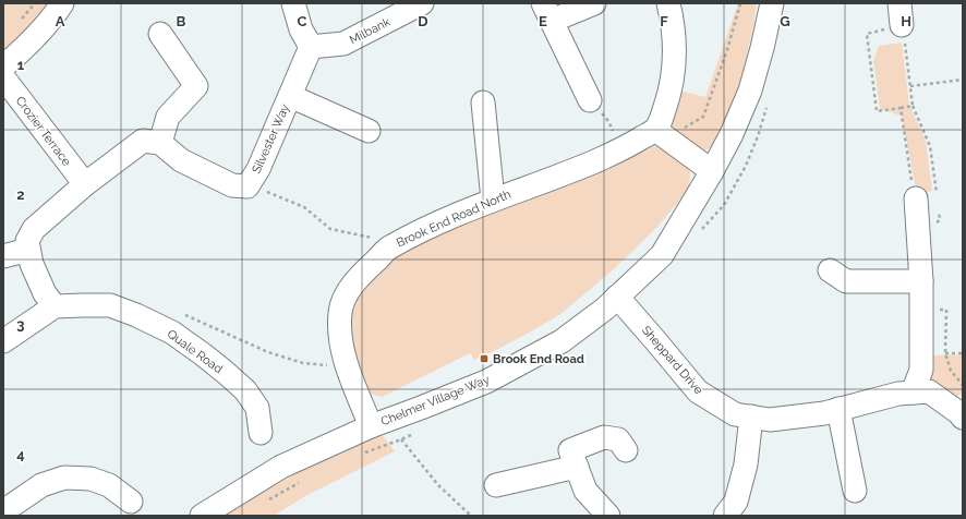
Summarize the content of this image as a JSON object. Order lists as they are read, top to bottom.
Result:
{
  "streets": {
    "street": [
      "Milbank",
      "Crozier Terrace",
      "Silvester Way",
      "Brook End Road North",
      "Quale Road",
      "Sheppard Drive",
      "Chelmer Village Way"
    ]
  },
  "crossings": [
    ["Milbank", "Silvester Way"],
    ["Brook End Road North", "Chelmer Village Way"],
    ["Sheppard Drive", "Chelmer Village Way"]
  ],
  "places": {
    "transit": ["Brook End Road"]
  },
  "grid": {
    "columns": [
      "A",
      "B",
      "C",
      "D",
      "E",
      "F",
      "G",
      "H"
    ],
    "rows": [
      "1",
      "2",
      "3",
      "4"
    ]
  }
}
